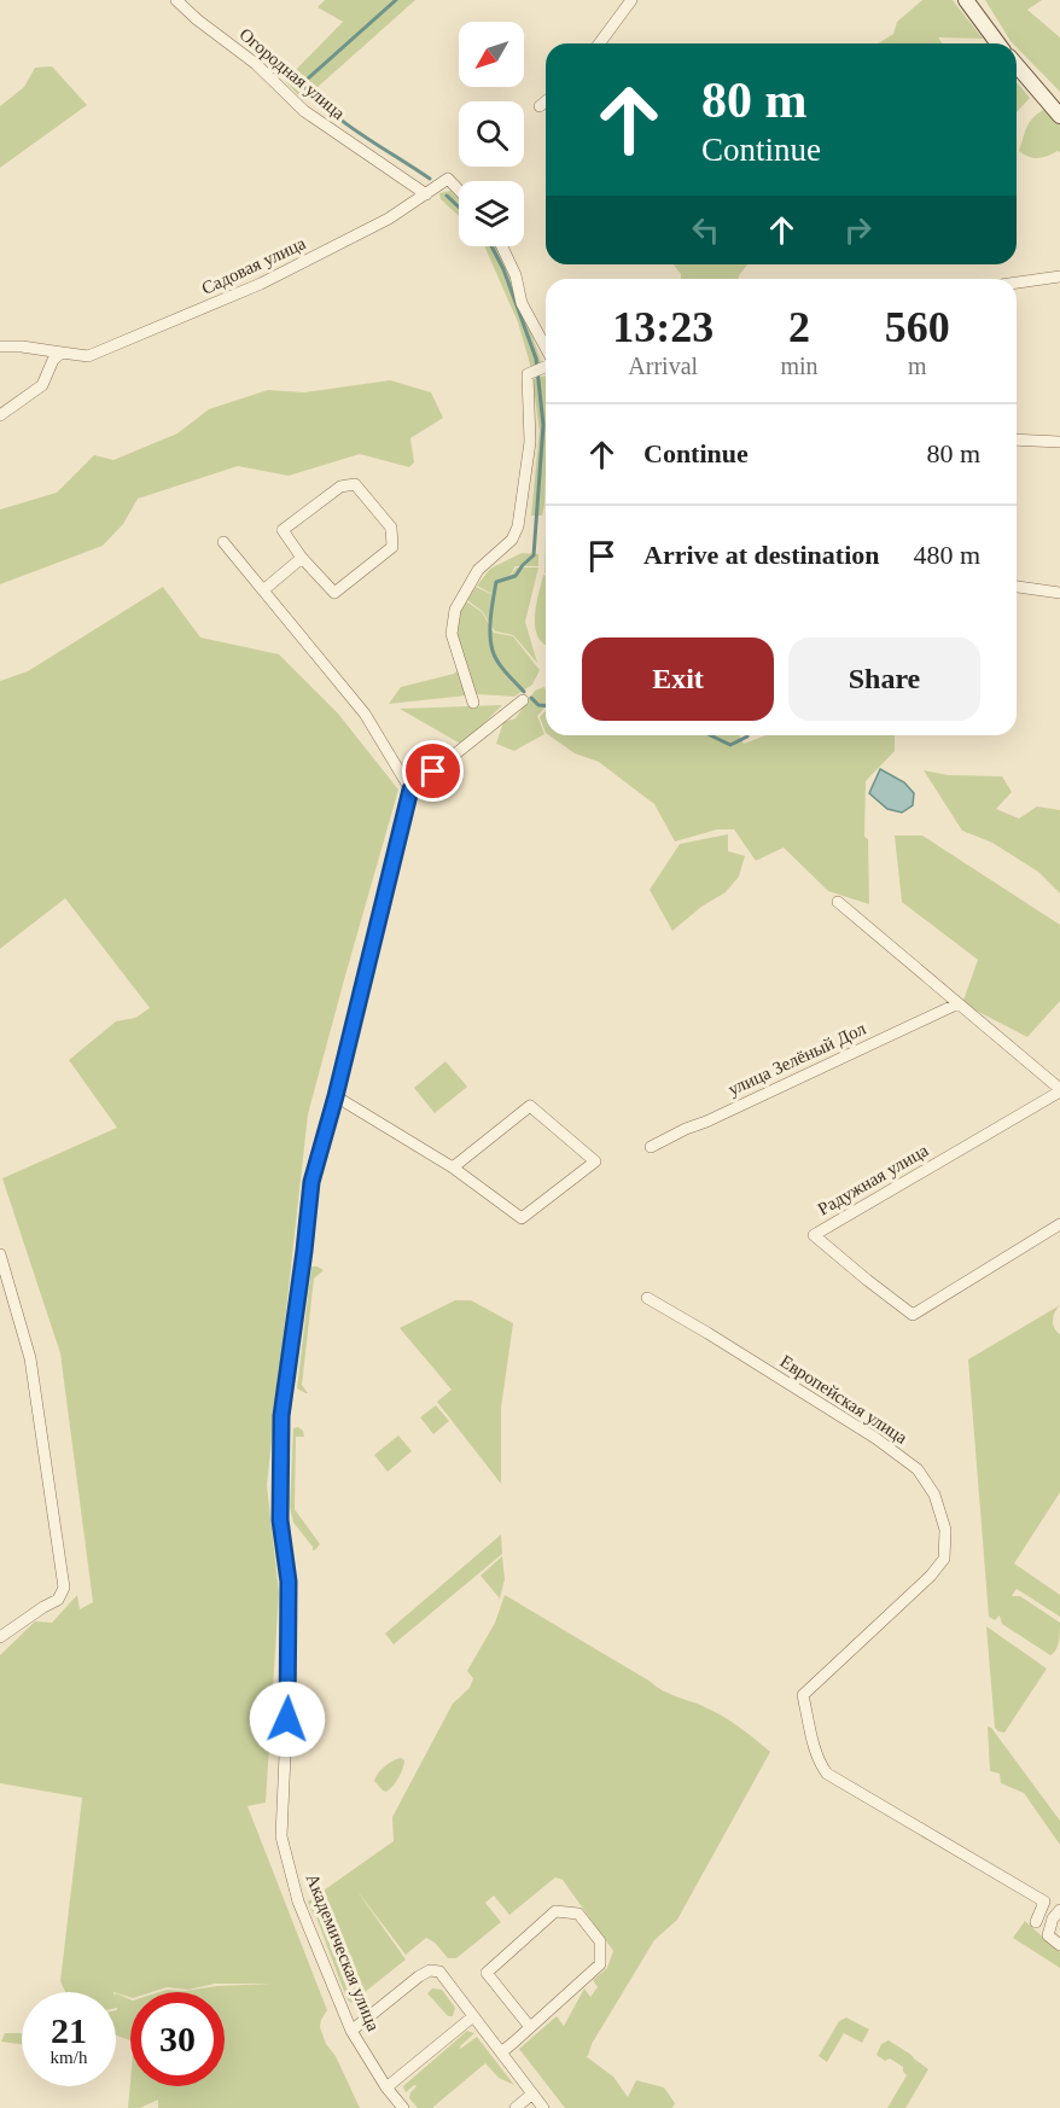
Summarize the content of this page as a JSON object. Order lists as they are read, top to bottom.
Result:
{
  "streets": {
    "street": [
      "Огородная улица",
      "Садовая улица",
      "улица Зелёный Дол",
      "Радужная улица",
      "Европейская улица",
      "Академическая улица"
    ]
  },
  "crossings": [
    ["Огородная улица", "Садовая улица"]
  ],
  "north": "bottom left",
  "page": {
    "turn": ["80 m", "Continue"],
    "eta": [
      "13:23",
      "Arrival",
      "2",
      "min",
      "560",
      "m"
    ],
    "list": [
      {
        "name": "Continue",
        "value": "80 m"
      },
      {
        "name": "Arrive at destination",
        "value": "480 m"
      }
    ],
    "buttons": ["Exit", "Share"],
    "speed": "21 km/h",
    "limit": "30"
  }
}
